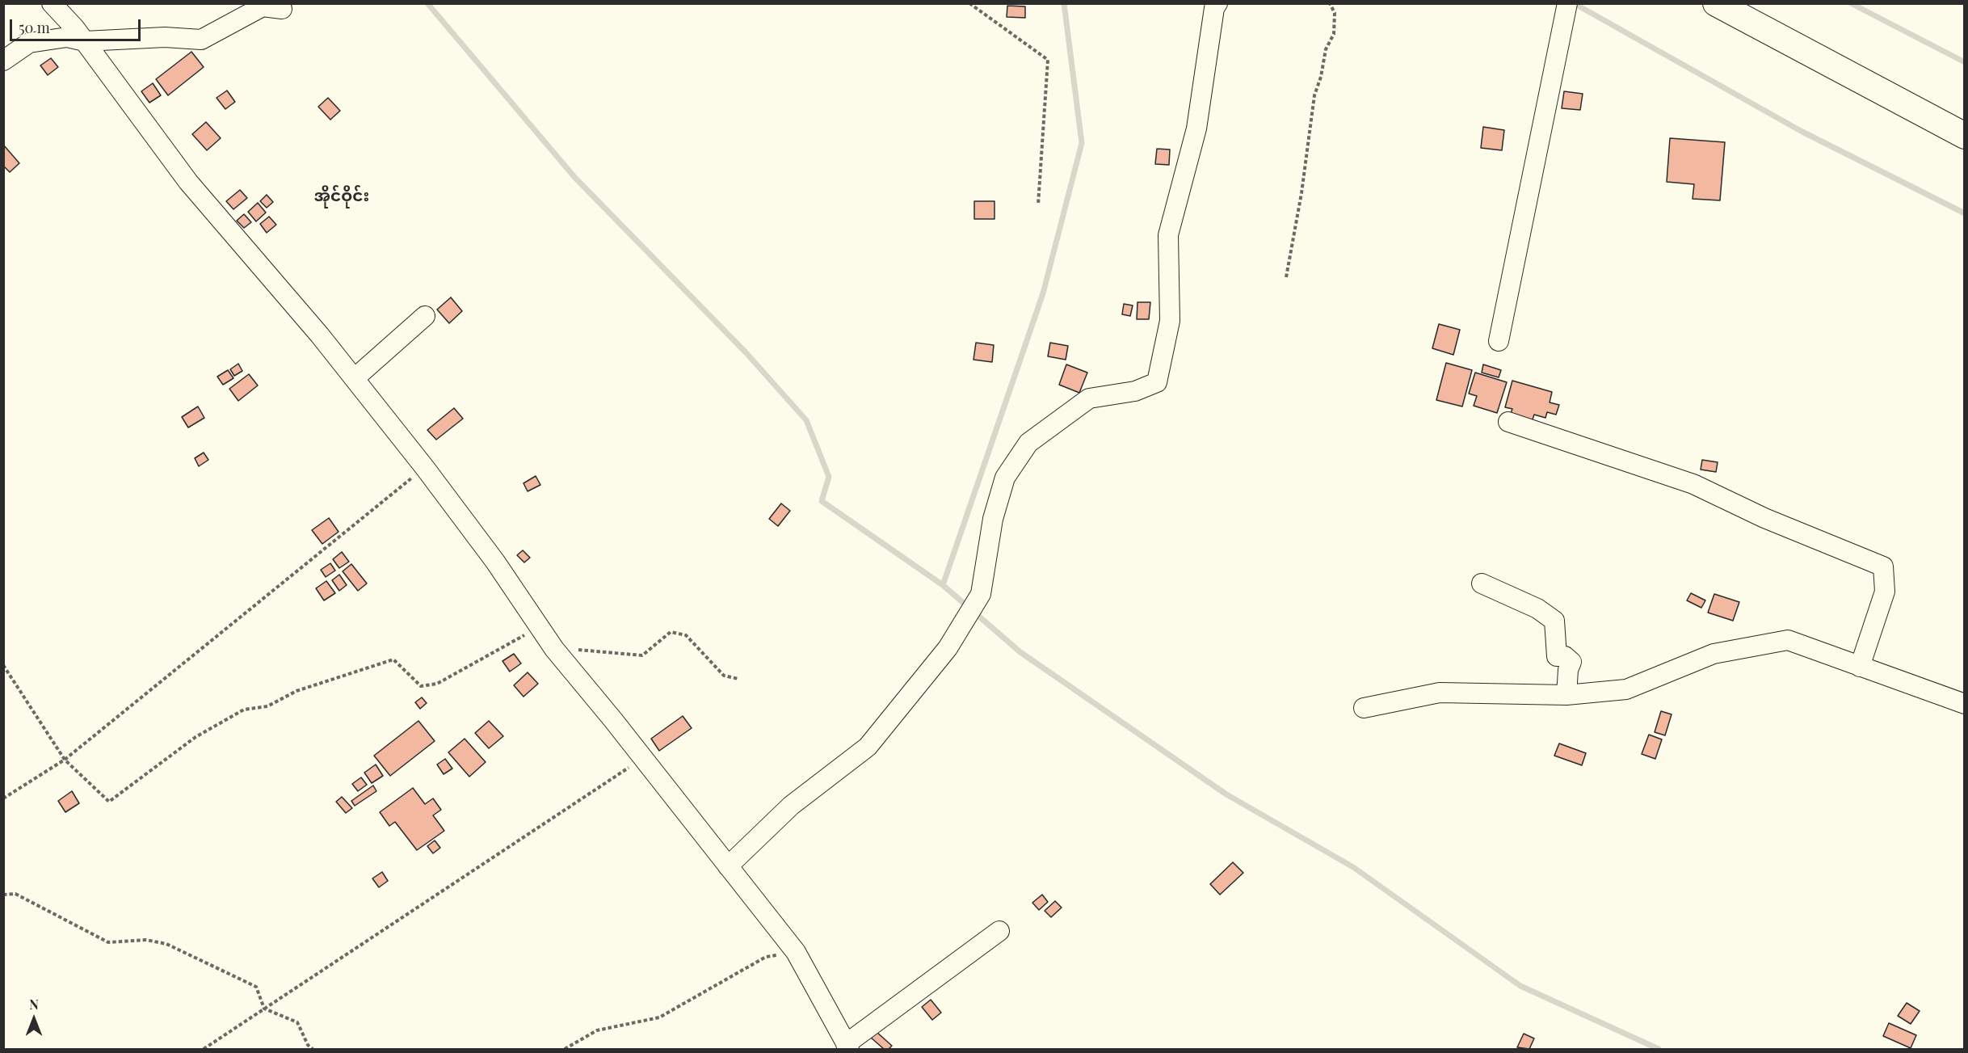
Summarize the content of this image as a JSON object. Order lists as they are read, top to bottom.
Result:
{
  "districts": ["အိုင်ဝိုင်း"],
  "scale_bar": "50 m",
  "north": "top"
}
